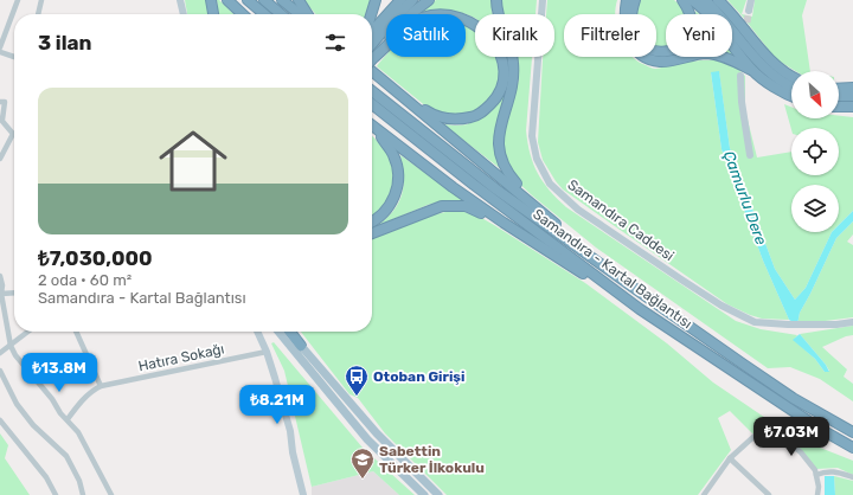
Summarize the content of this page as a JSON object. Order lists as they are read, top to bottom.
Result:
{
  "streets": {
    "highway": ["Samandıra - Kartal Bağlantısı"],
    "street": ["Samandıra Caddesi", "Hatıra Sokağı"]
  },
  "water": ["Çamurlu Dere"],
  "places": {
    "bus stop": ["Otoban Girişi"],
    "school or university": ["Sabettin Türker İlkokulu"]
  },
  "north": "bottom right",
  "page": {
    "chip": [
      "Satılık",
      "Kiralık",
      "Filtreler",
      "Yeni"
    ],
    "heading": "3 ilan",
    "list": [
      {
        "name": "₺7,030,000",
        "note": "2 oda · 60 m² · Samandıra - Kartal Bağlantısı"
      }
    ],
    "price": ["₺13.8M", "₺8.21M", "₺7.03M"]
  }
}
